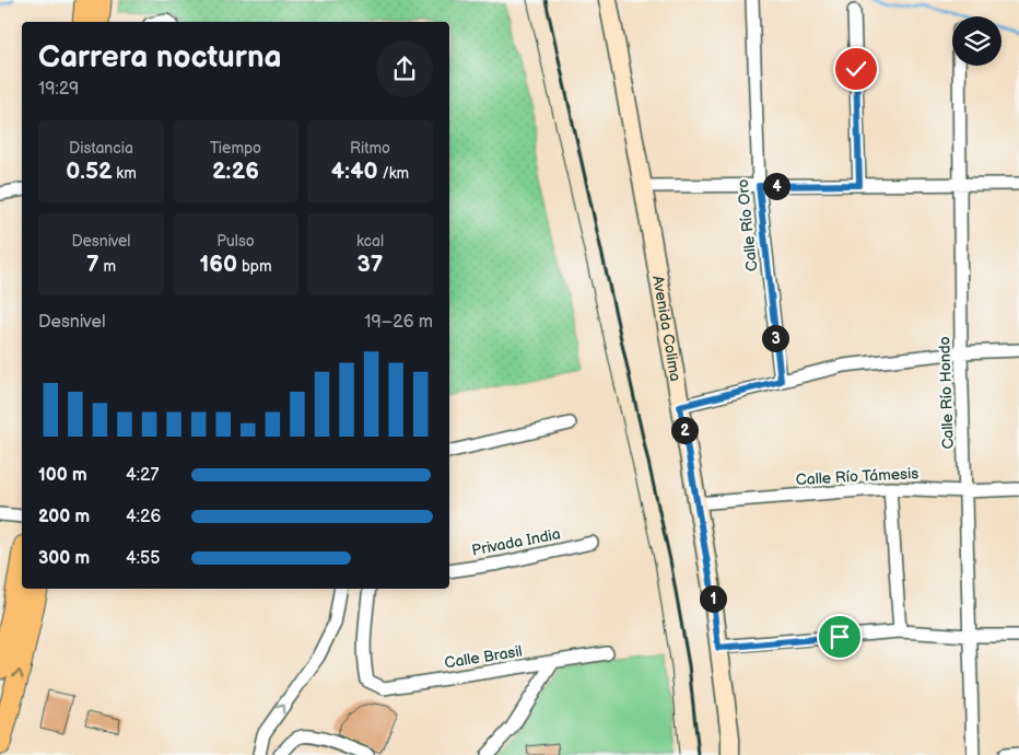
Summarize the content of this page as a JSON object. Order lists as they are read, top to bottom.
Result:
{
  "streets": {
    "street": [
      "Calle Río Oro",
      "Avenida Colima",
      "Calle Río Hondo",
      "Calle Río Támesis",
      "Privada India",
      "Calle Brasil"
    ]
  },
  "crossings": [
    ["Avenida Colima", "Calle Río Támesis"],
    ["Calle Río Hondo", "Calle Río Támesis"]
  ],
  "page": {
    "heading": ["Carrera nocturna", "19:29"],
    "stats": [
      ["Distancia", "0.52 km"],
      ["Tiempo", "2:26"],
      ["Ritmo", "4:40 /km"],
      ["Desnivel", "7 m"],
      ["Pulso", "160 bpm"],
      ["kcal", "37"]
    ],
    "pins": [
      "4",
      "3",
      "2",
      "1"
    ],
    "chart": ["Desnivel", "19–26 m"],
    "list": [
      {
        "name": "100 m",
        "note": "4:27"
      },
      {
        "name": "200 m",
        "note": "4:26"
      },
      {
        "name": "300 m",
        "note": "4:55"
      }
    ]
  }
}
